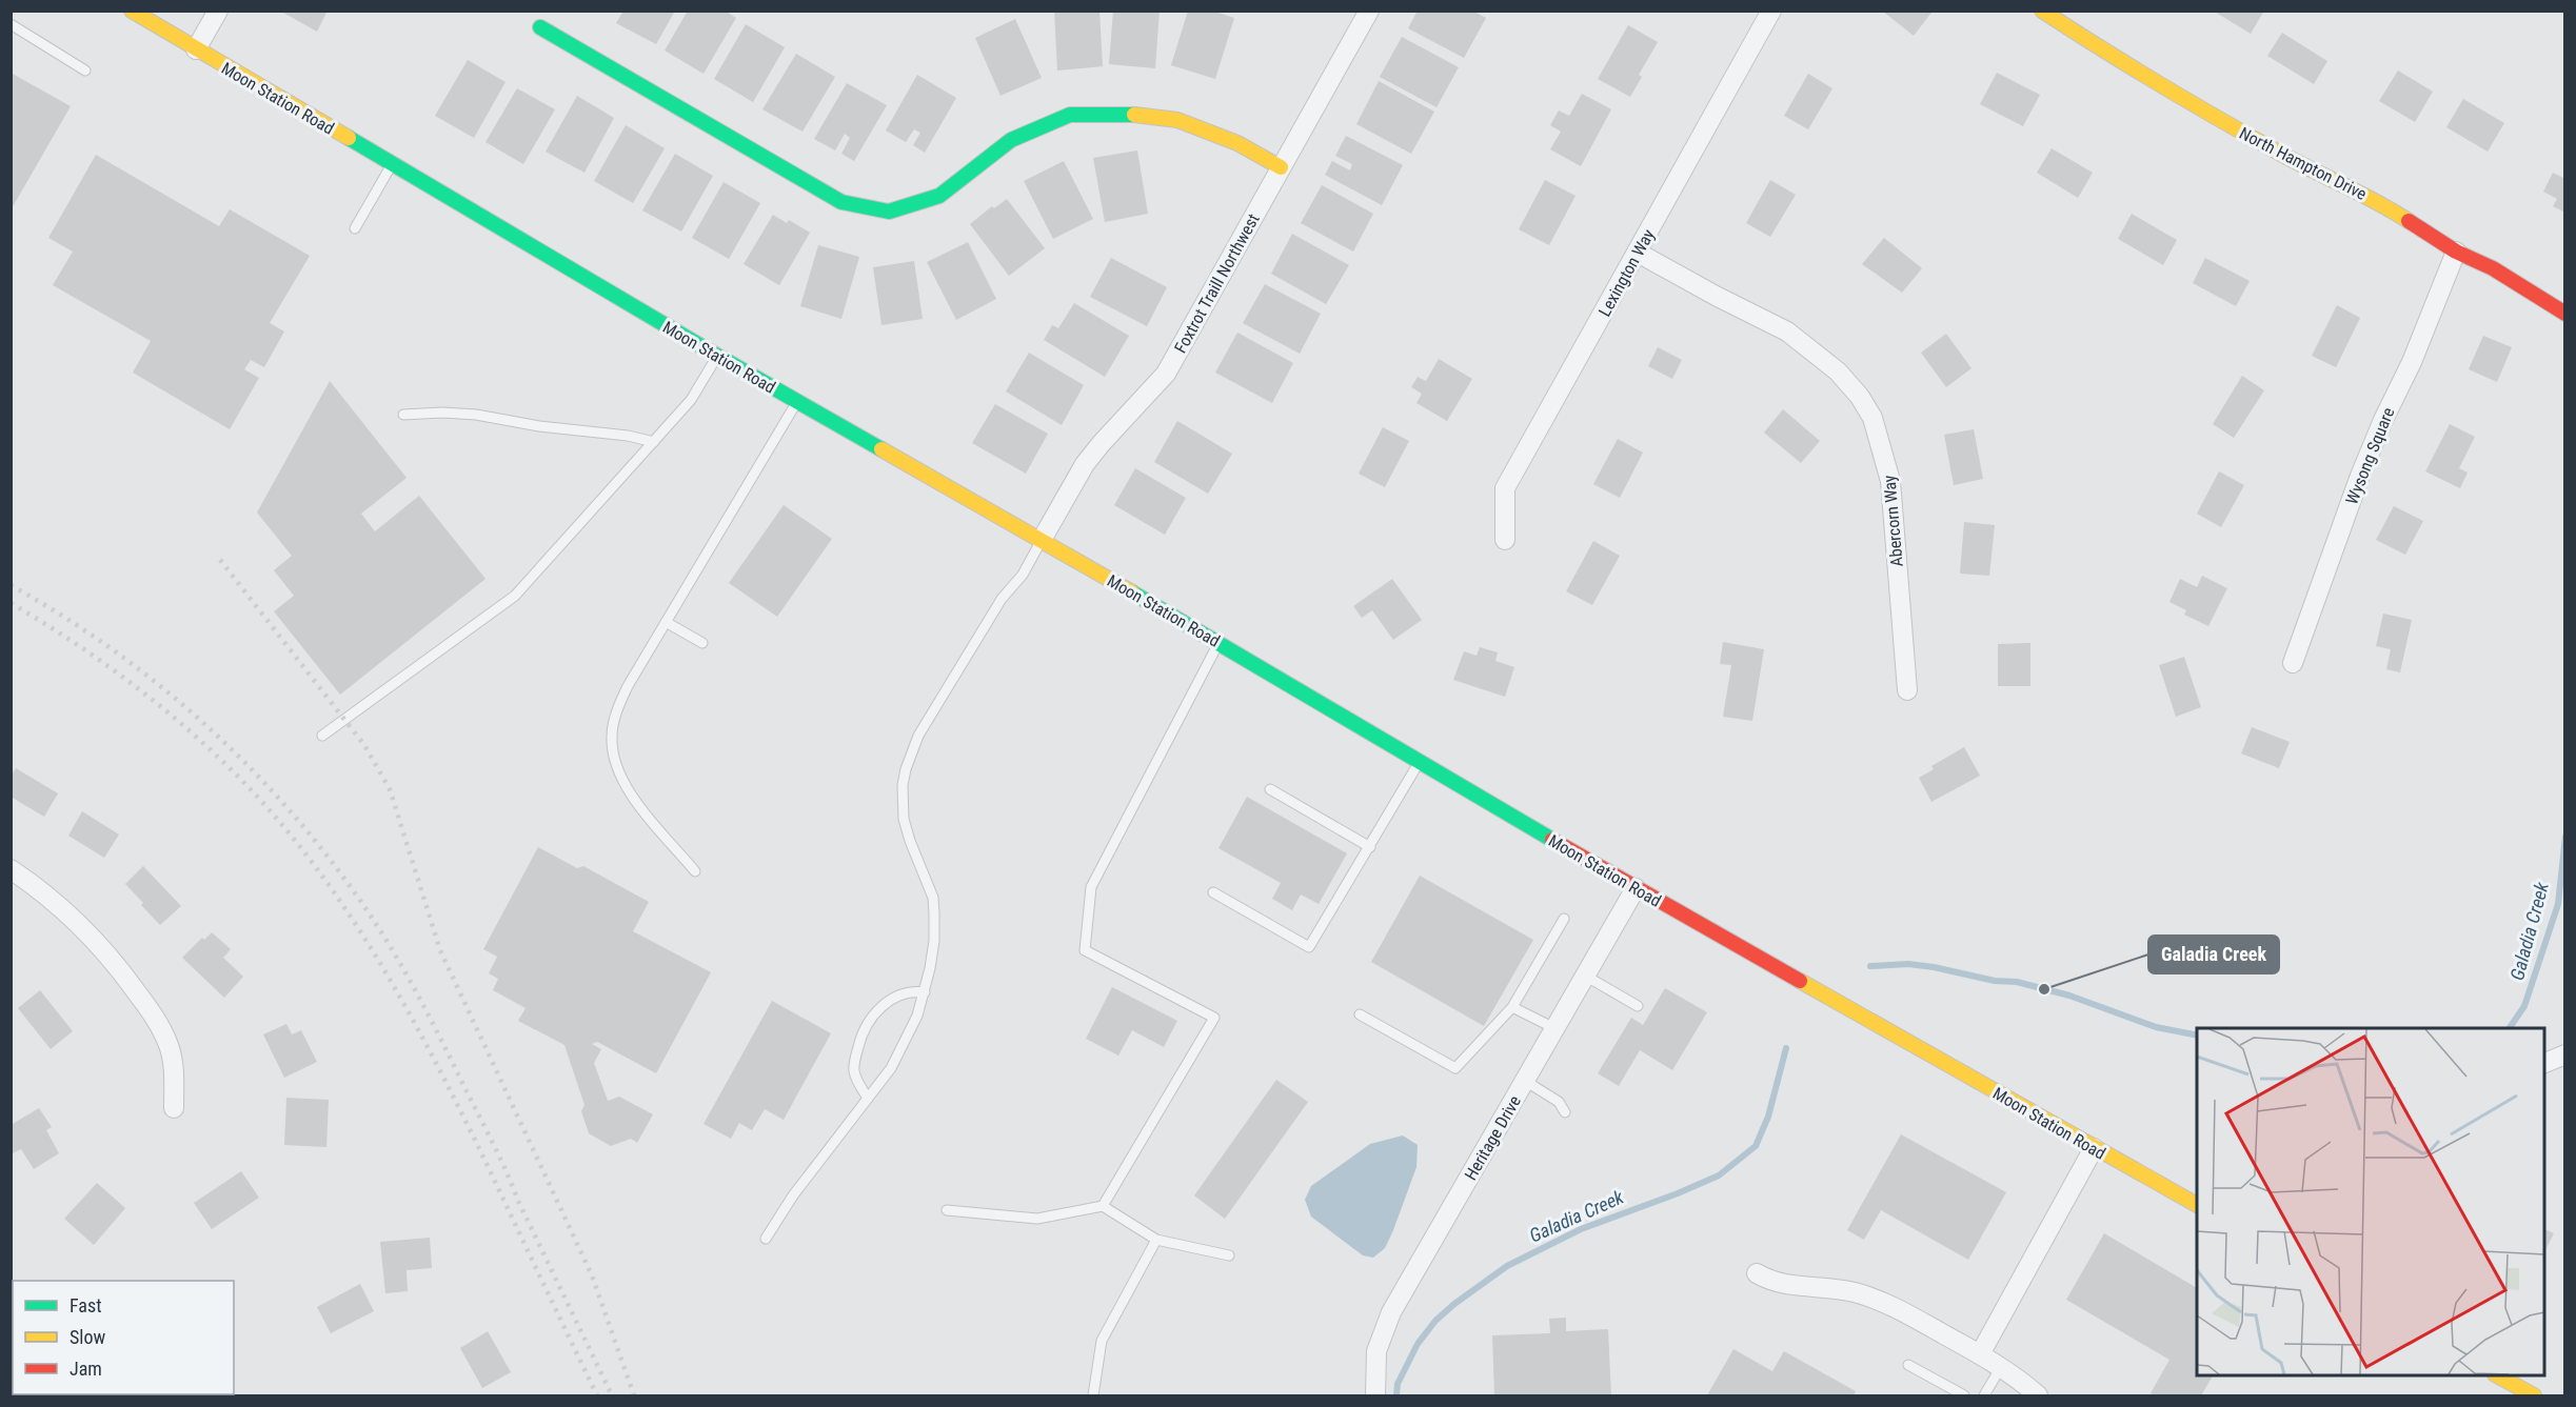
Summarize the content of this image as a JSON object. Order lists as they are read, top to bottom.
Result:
{
  "streets": {
    "street": [
      "Moon Station Road",
      "North Hampton Drive",
      "Lexington Way",
      "Foxtrot Traill Northwest",
      "Wysong Square",
      "Abercorn Way",
      "Heritage Drive"
    ]
  },
  "crossings": [
    ["Moon Station Road", "Foxtrot Traill Northwest"],
    ["Moon Station Road", "Heritage Drive"],
    ["North Hampton Drive", "Wysong Square"],
    ["Lexington Way", "Abercorn Way"]
  ],
  "water": ["Galadia Creek"],
  "places": ["Galadia Creek"],
  "legend": ["Fast", "Slow", "Jam"]
}
